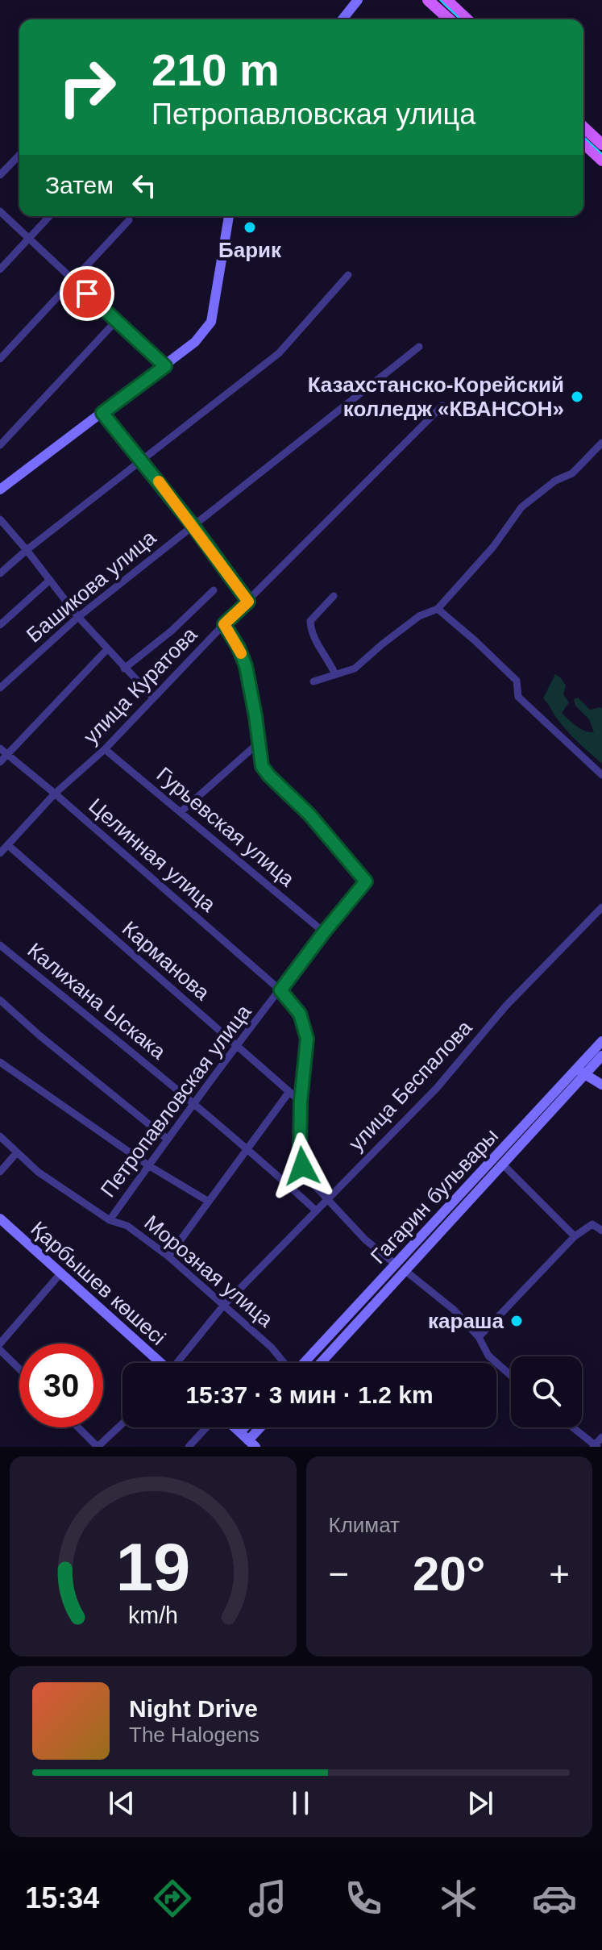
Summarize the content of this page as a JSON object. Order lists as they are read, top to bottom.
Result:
{
  "streets": {
    "main road": ["Гагарин бульвары", "Қарбышев көшесі"],
    "street": [
      "Башикова улица",
      "улица Куратова",
      "Гурьевская улица",
      "Целинная улица",
      "Карманова",
      "Калихана Ыскака",
      "улица Беспалова",
      "Петропавловская улица",
      "Морозная улица"
    ]
  },
  "crossings": [
    ["улица Куратова", "Гурьевская улица"],
    ["улица Куратова", "Целинная улица"],
    ["улица Куратова", "Карманова"],
    ["Гурьевская улица", "Петропавловская улица"],
    ["Целинная улица", "Карманова"],
    ["Целинная улица", "улица Беспалова"],
    ["Целинная улица", "Петропавловская улица"],
    ["Целинная улица", "Гагарин бульвары"],
    ["Карманова", "Петропавловская улица"],
    ["Калихана Ыскака", "улица Беспалова"],
    ["Калихана Ыскака", "Петропавловская улица"],
    ["улица Беспалова", "Морозная улица"],
    ["Петропавловская улица", "Морозная улица"]
  ],
  "places": ["Барик", "Казахстанско-Корейский колледж «КВАНСОН»", "караша"],
  "page": {
    "turn": ["210 m", "Петропавловская улица"],
    "then": "Затем",
    "limit": "30",
    "trip": "15:37 · 3 мин · 1.2 km",
    "tile": "Климат",
    "heat": ["−", "20°", "+"],
    "song": ["Night Drive", "The Halogens"],
    "tabs": "15:34",
    "gauge": ["19", "km/h"]
  }
}
